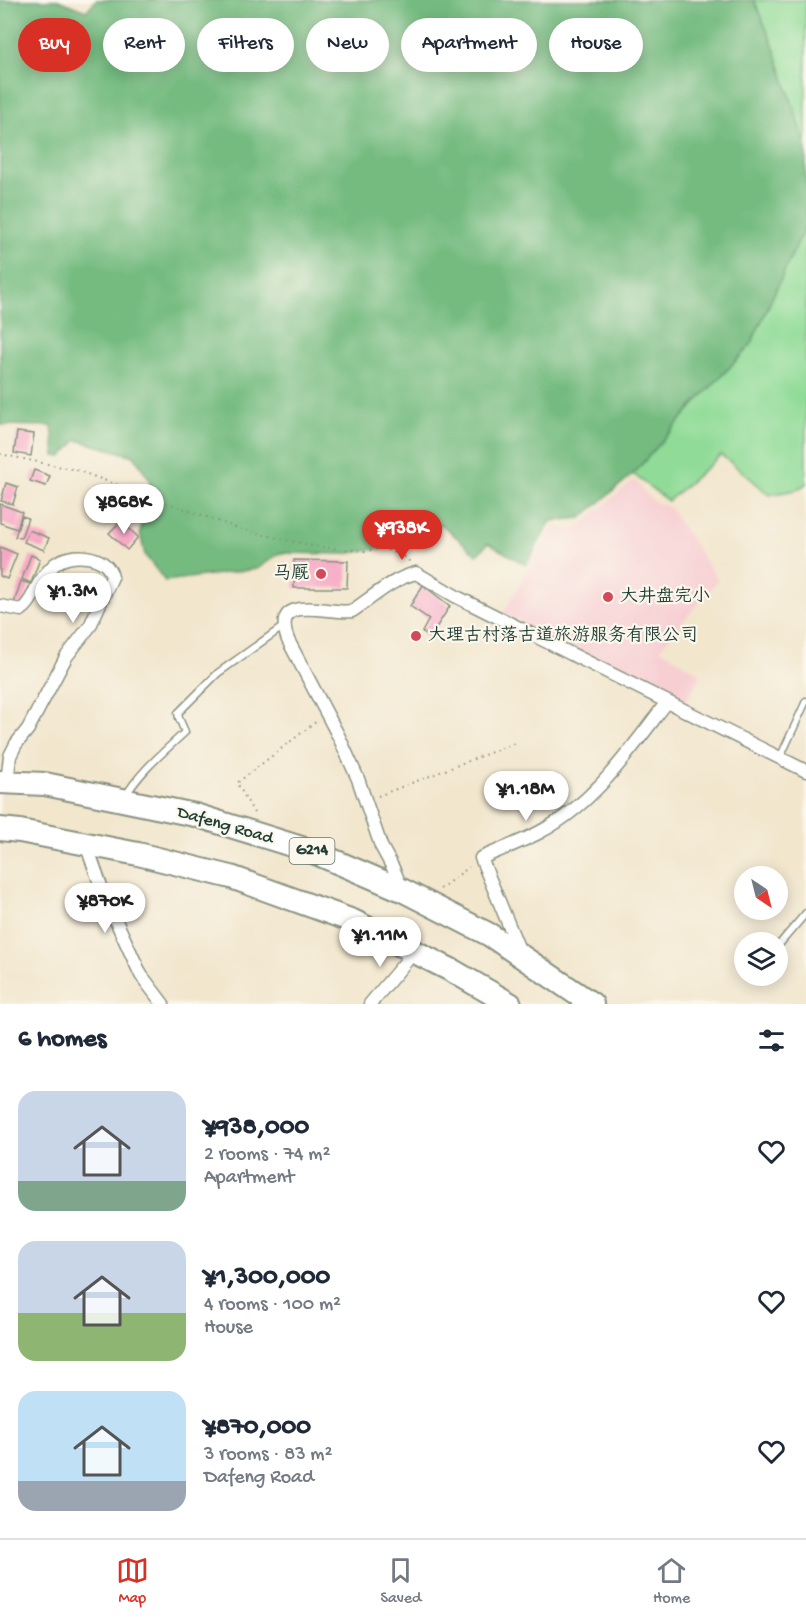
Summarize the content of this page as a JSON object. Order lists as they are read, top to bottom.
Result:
{
  "streets": {
    "highway": ["Dafeng Road", "G214"]
  },
  "places": ["马厩", "大井盘完小", "大理古村落古道旅游服务有限公司"],
  "north": "bottom right",
  "page": {
    "chip": [
      "Buy",
      "Rent",
      "Filters",
      "New",
      "Apartment",
      "House"
    ],
    "price": [
      "¥868K",
      "¥938K",
      "¥1.3M",
      "¥1.18M",
      "¥870K",
      "¥1.11M"
    ],
    "heading": "6 homes",
    "list": [
      {
        "name": "¥938,000",
        "note": "2 rooms · 74 m² · Apartment"
      },
      {
        "name": "¥1,300,000",
        "note": "4 rooms · 100 m² · House"
      },
      {
        "name": "¥870,000",
        "note": "3 rooms · 83 m² · Dafeng Road"
      }
    ],
    "tabs": ["Map", "Saved", "Home"]
  }
}
